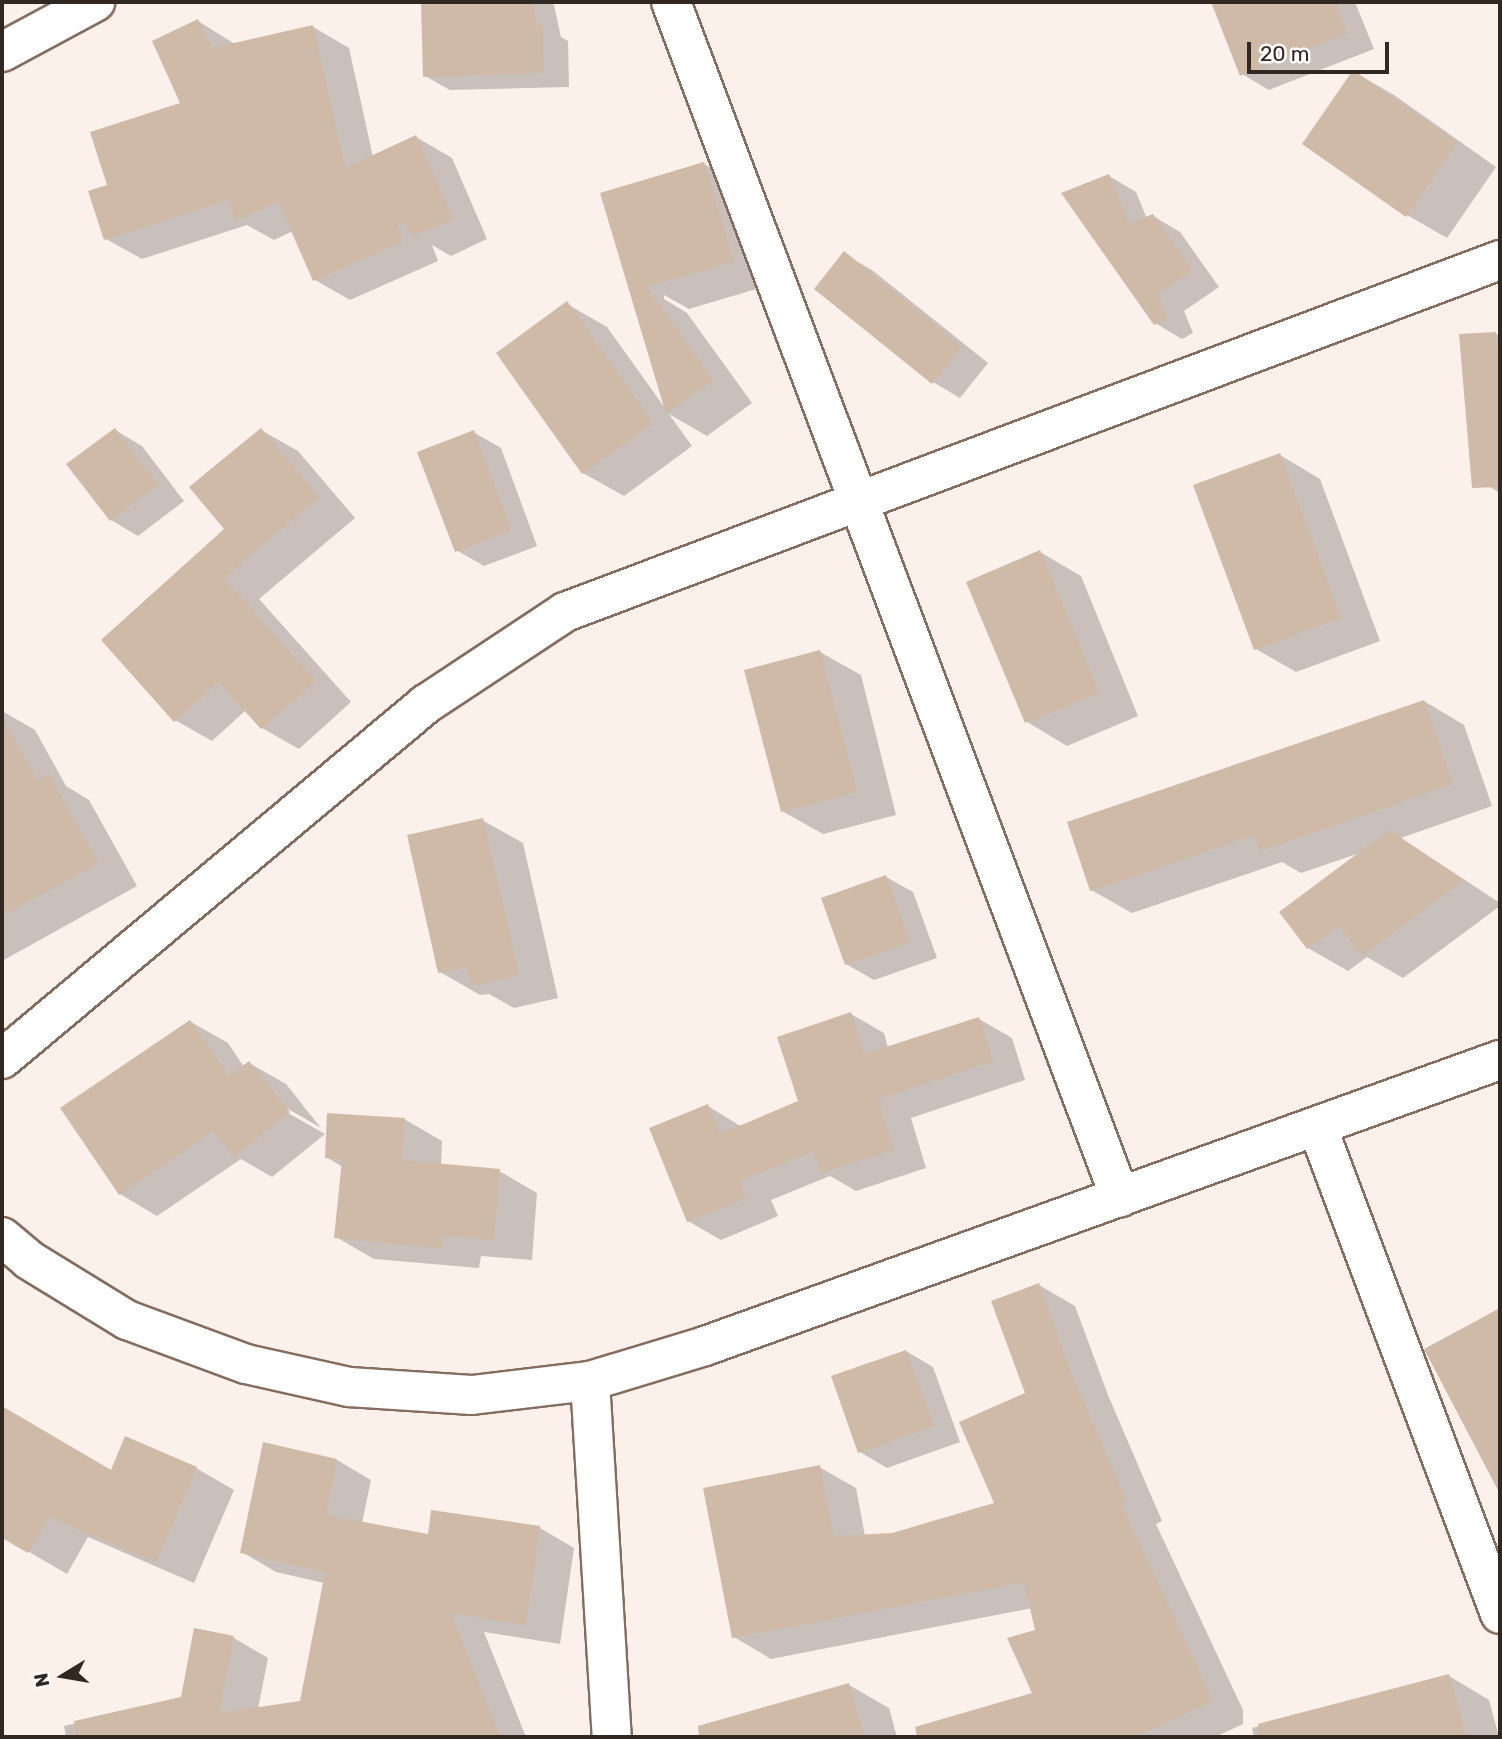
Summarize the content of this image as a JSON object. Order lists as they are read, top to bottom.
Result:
{
  "scale_bar": "20 m",
  "north": "left"
}
